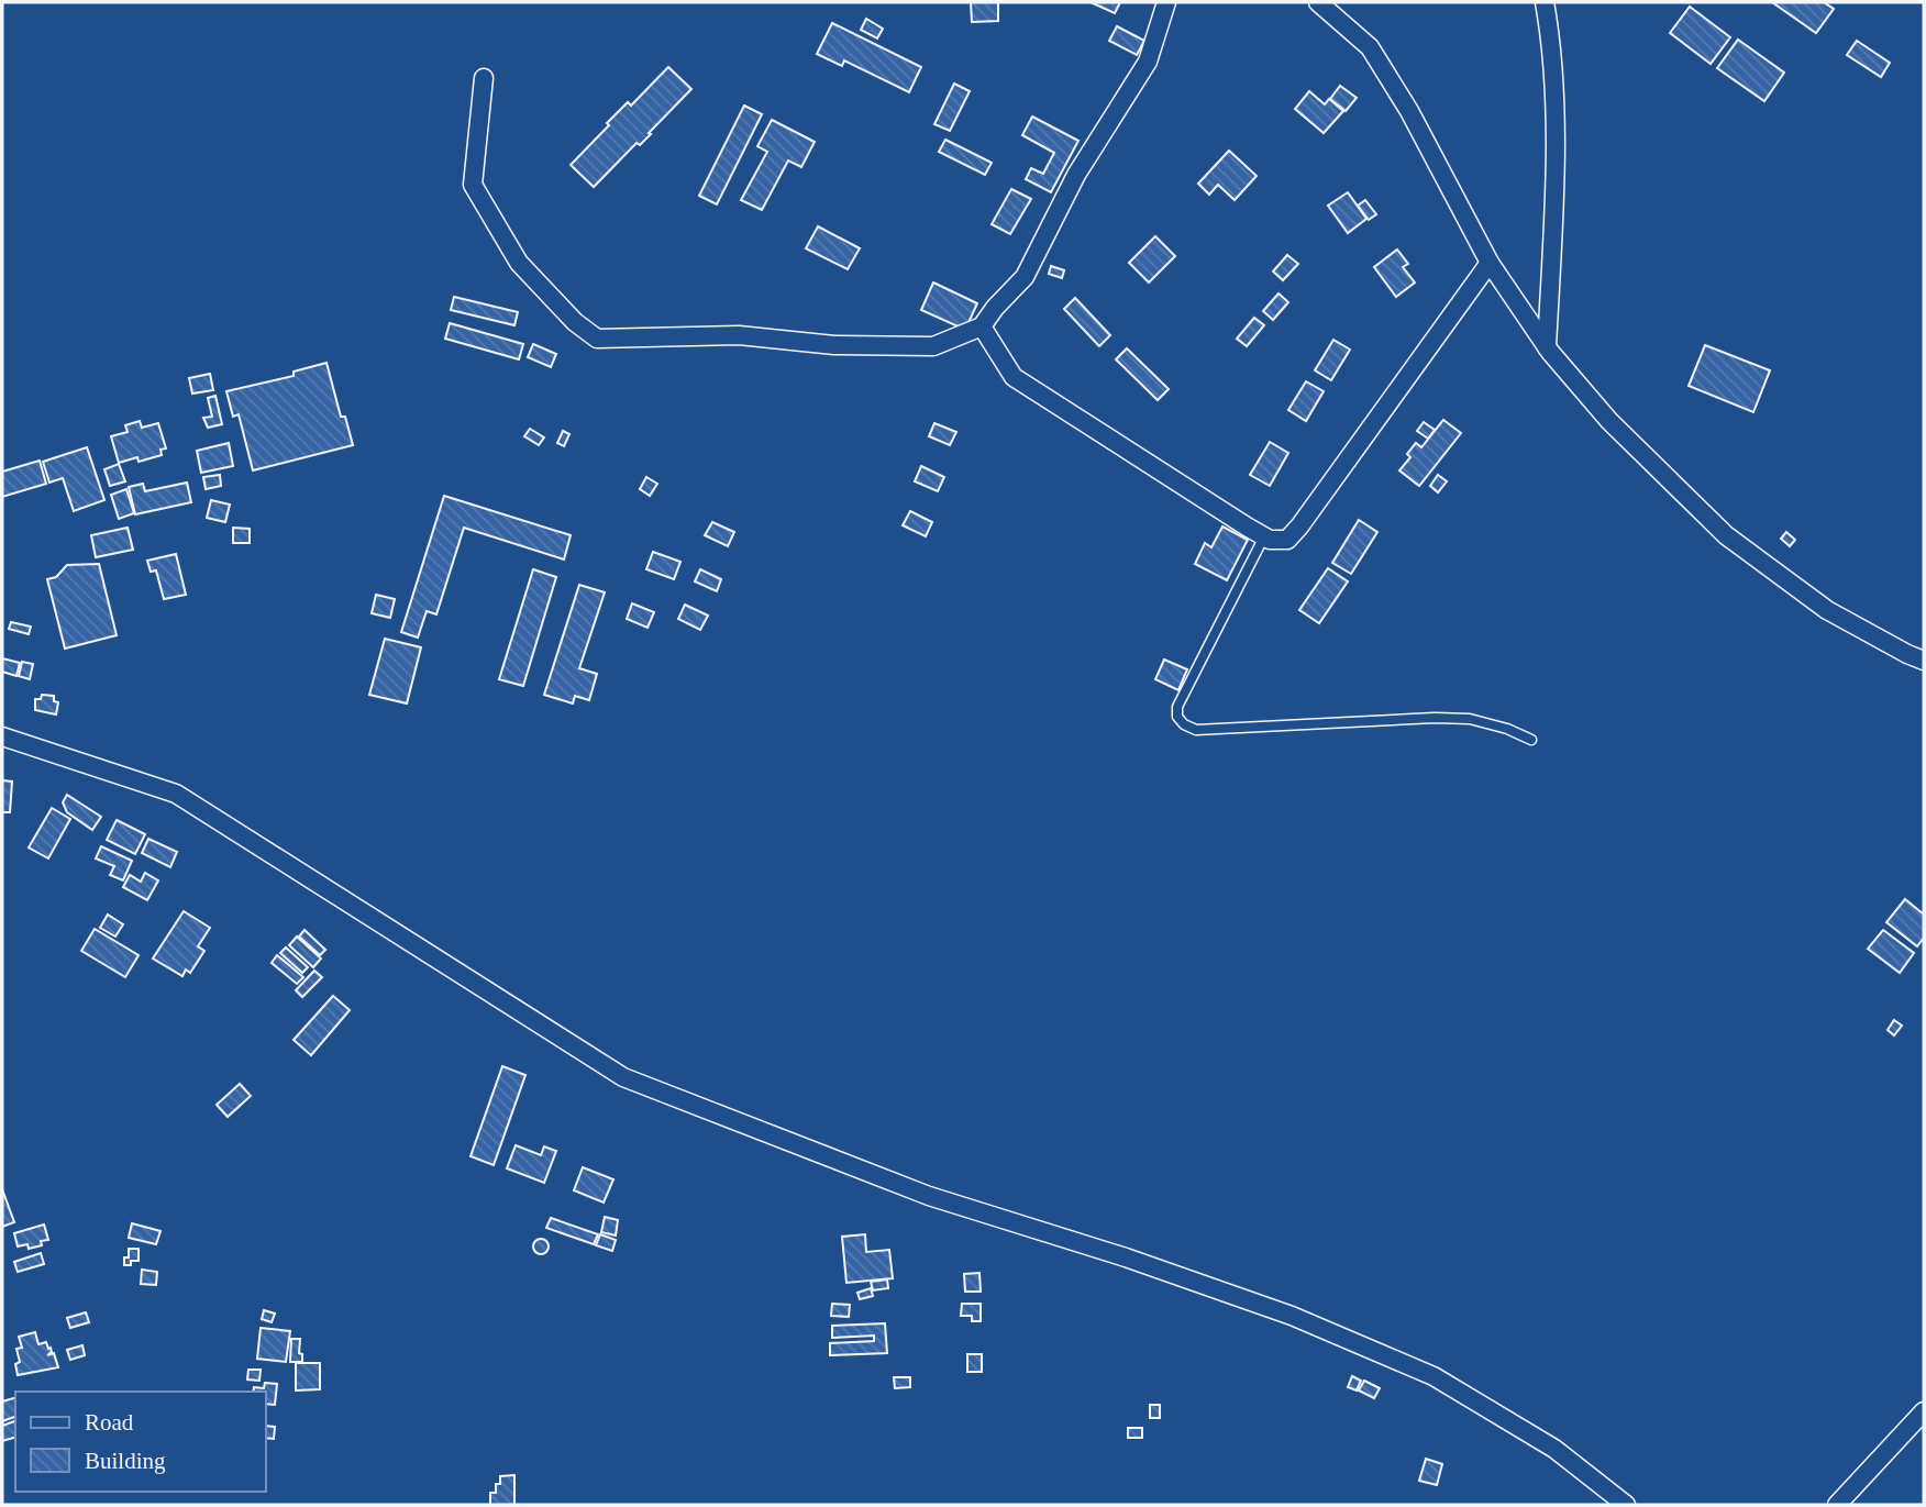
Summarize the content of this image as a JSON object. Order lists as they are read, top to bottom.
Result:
{
  "legend": ["Road", "Building"]
}
